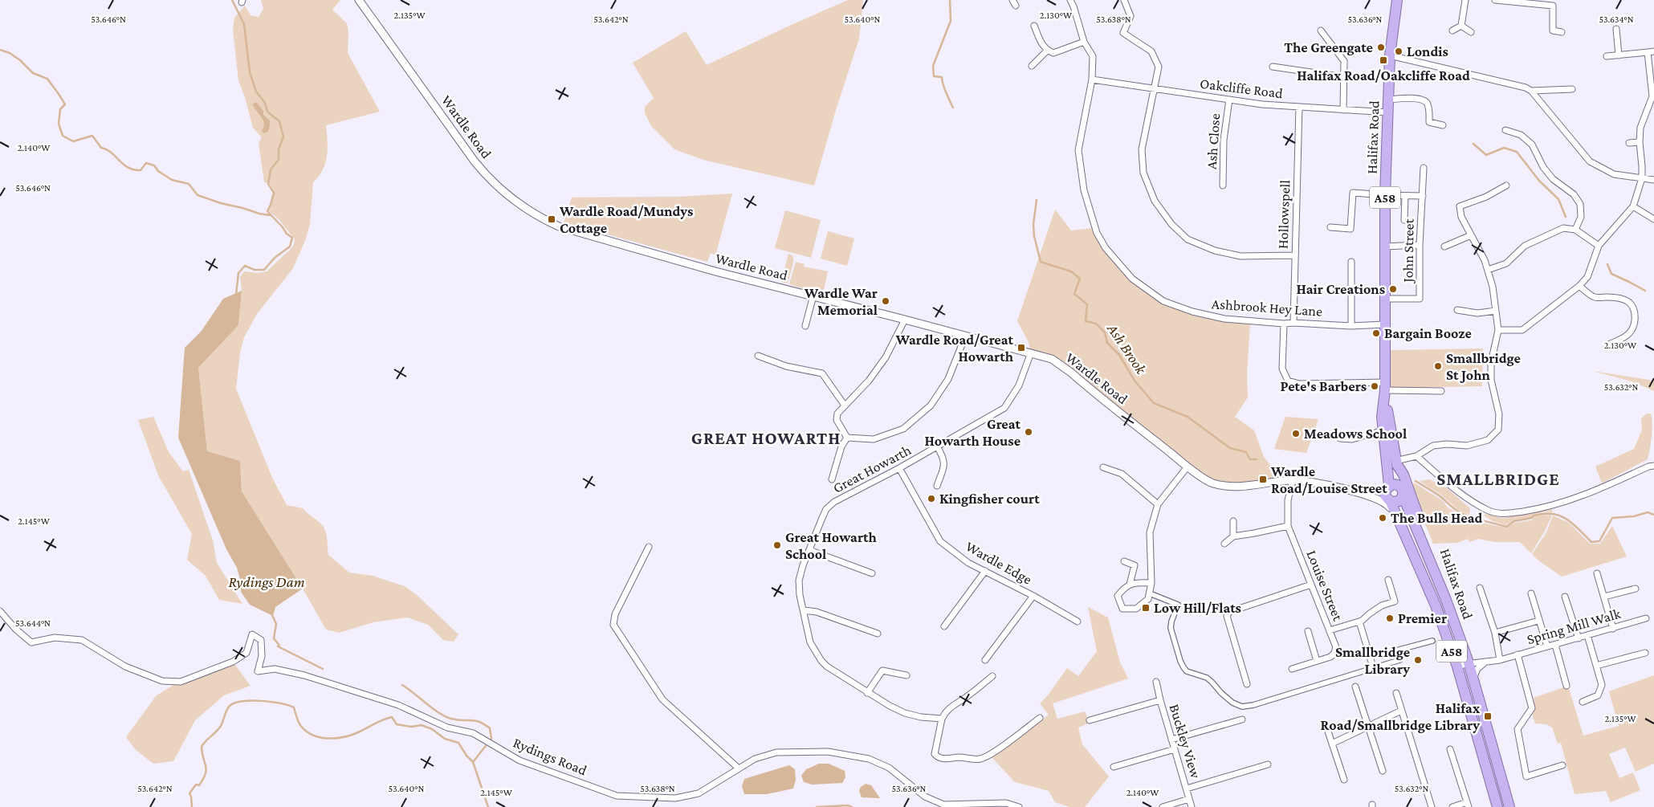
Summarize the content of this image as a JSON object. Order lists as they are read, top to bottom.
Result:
{
  "streets": {
    "highway": ["Halifax Road", "A58"],
    "street": [
      "Oakcliffe Road",
      "Wardle Road",
      "Ash Close",
      "Hollowspell",
      "John Street",
      "Ashbrook Hey Lane",
      "Great Howarth",
      "Wardle Edge",
      "Louise Street",
      "Spring Mill Walk",
      "Buckley View",
      "Rydings Road"
    ]
  },
  "crossings": [
    ["Oakcliffe Road", "Halifax Road"],
    ["Oakcliffe Road", "Ash Close"],
    ["Oakcliffe Road", "Hollowspell"],
    ["Oakcliffe Road", "Ashbrook Hey Lane"],
    ["Wardle Road", "Halifax Road"],
    ["Wardle Road", "A58"],
    ["Wardle Road", "Great Howarth"],
    ["Wardle Road", "Louise Street"],
    ["Halifax Road", "A58"],
    ["Halifax Road", "John Street"],
    ["Halifax Road", "Ashbrook Hey Lane"],
    ["Halifax Road", "Spring Mill Walk"],
    ["Hollowspell", "Ashbrook Hey Lane"],
    ["Great Howarth", "Wardle Edge"]
  ],
  "districts": ["GREAT HOWARTH", "SMALLBRIDGE"],
  "water": ["Ash Brook", "Rydings Dam"],
  "places": {
    "other": [
      "The Greengate",
      "Londis",
      "Hair Creations",
      "Wardle War Memorial",
      "Bargain Booze",
      "Smallbridge St John",
      "Pete's Barbers",
      "Great Howarth House",
      "Meadows School",
      "Kingfisher court",
      "The Bulls Head",
      "Great Howarth School",
      "Premier",
      "Smallbridge Library"
    ],
    "transit": [
      "Halifax Road/Oakcliffe Road",
      "Wardle Road/Mundys Cottage",
      "Wardle Road/Great Howarth",
      "Wardle Road/Louise Street",
      "Low Hill/Flats",
      "Halifax Road/Smallbridge Library"
    ]
  },
  "coordinates": [
    "2.135°W",
    "2.130°W",
    "53.646°N",
    "53.642°N",
    "53.640°N",
    "53.638°N",
    "53.636°N",
    "53.634°N",
    "2.140°W",
    "53.632°N",
    "2.145°W",
    "53.644°N"
  ]
}
